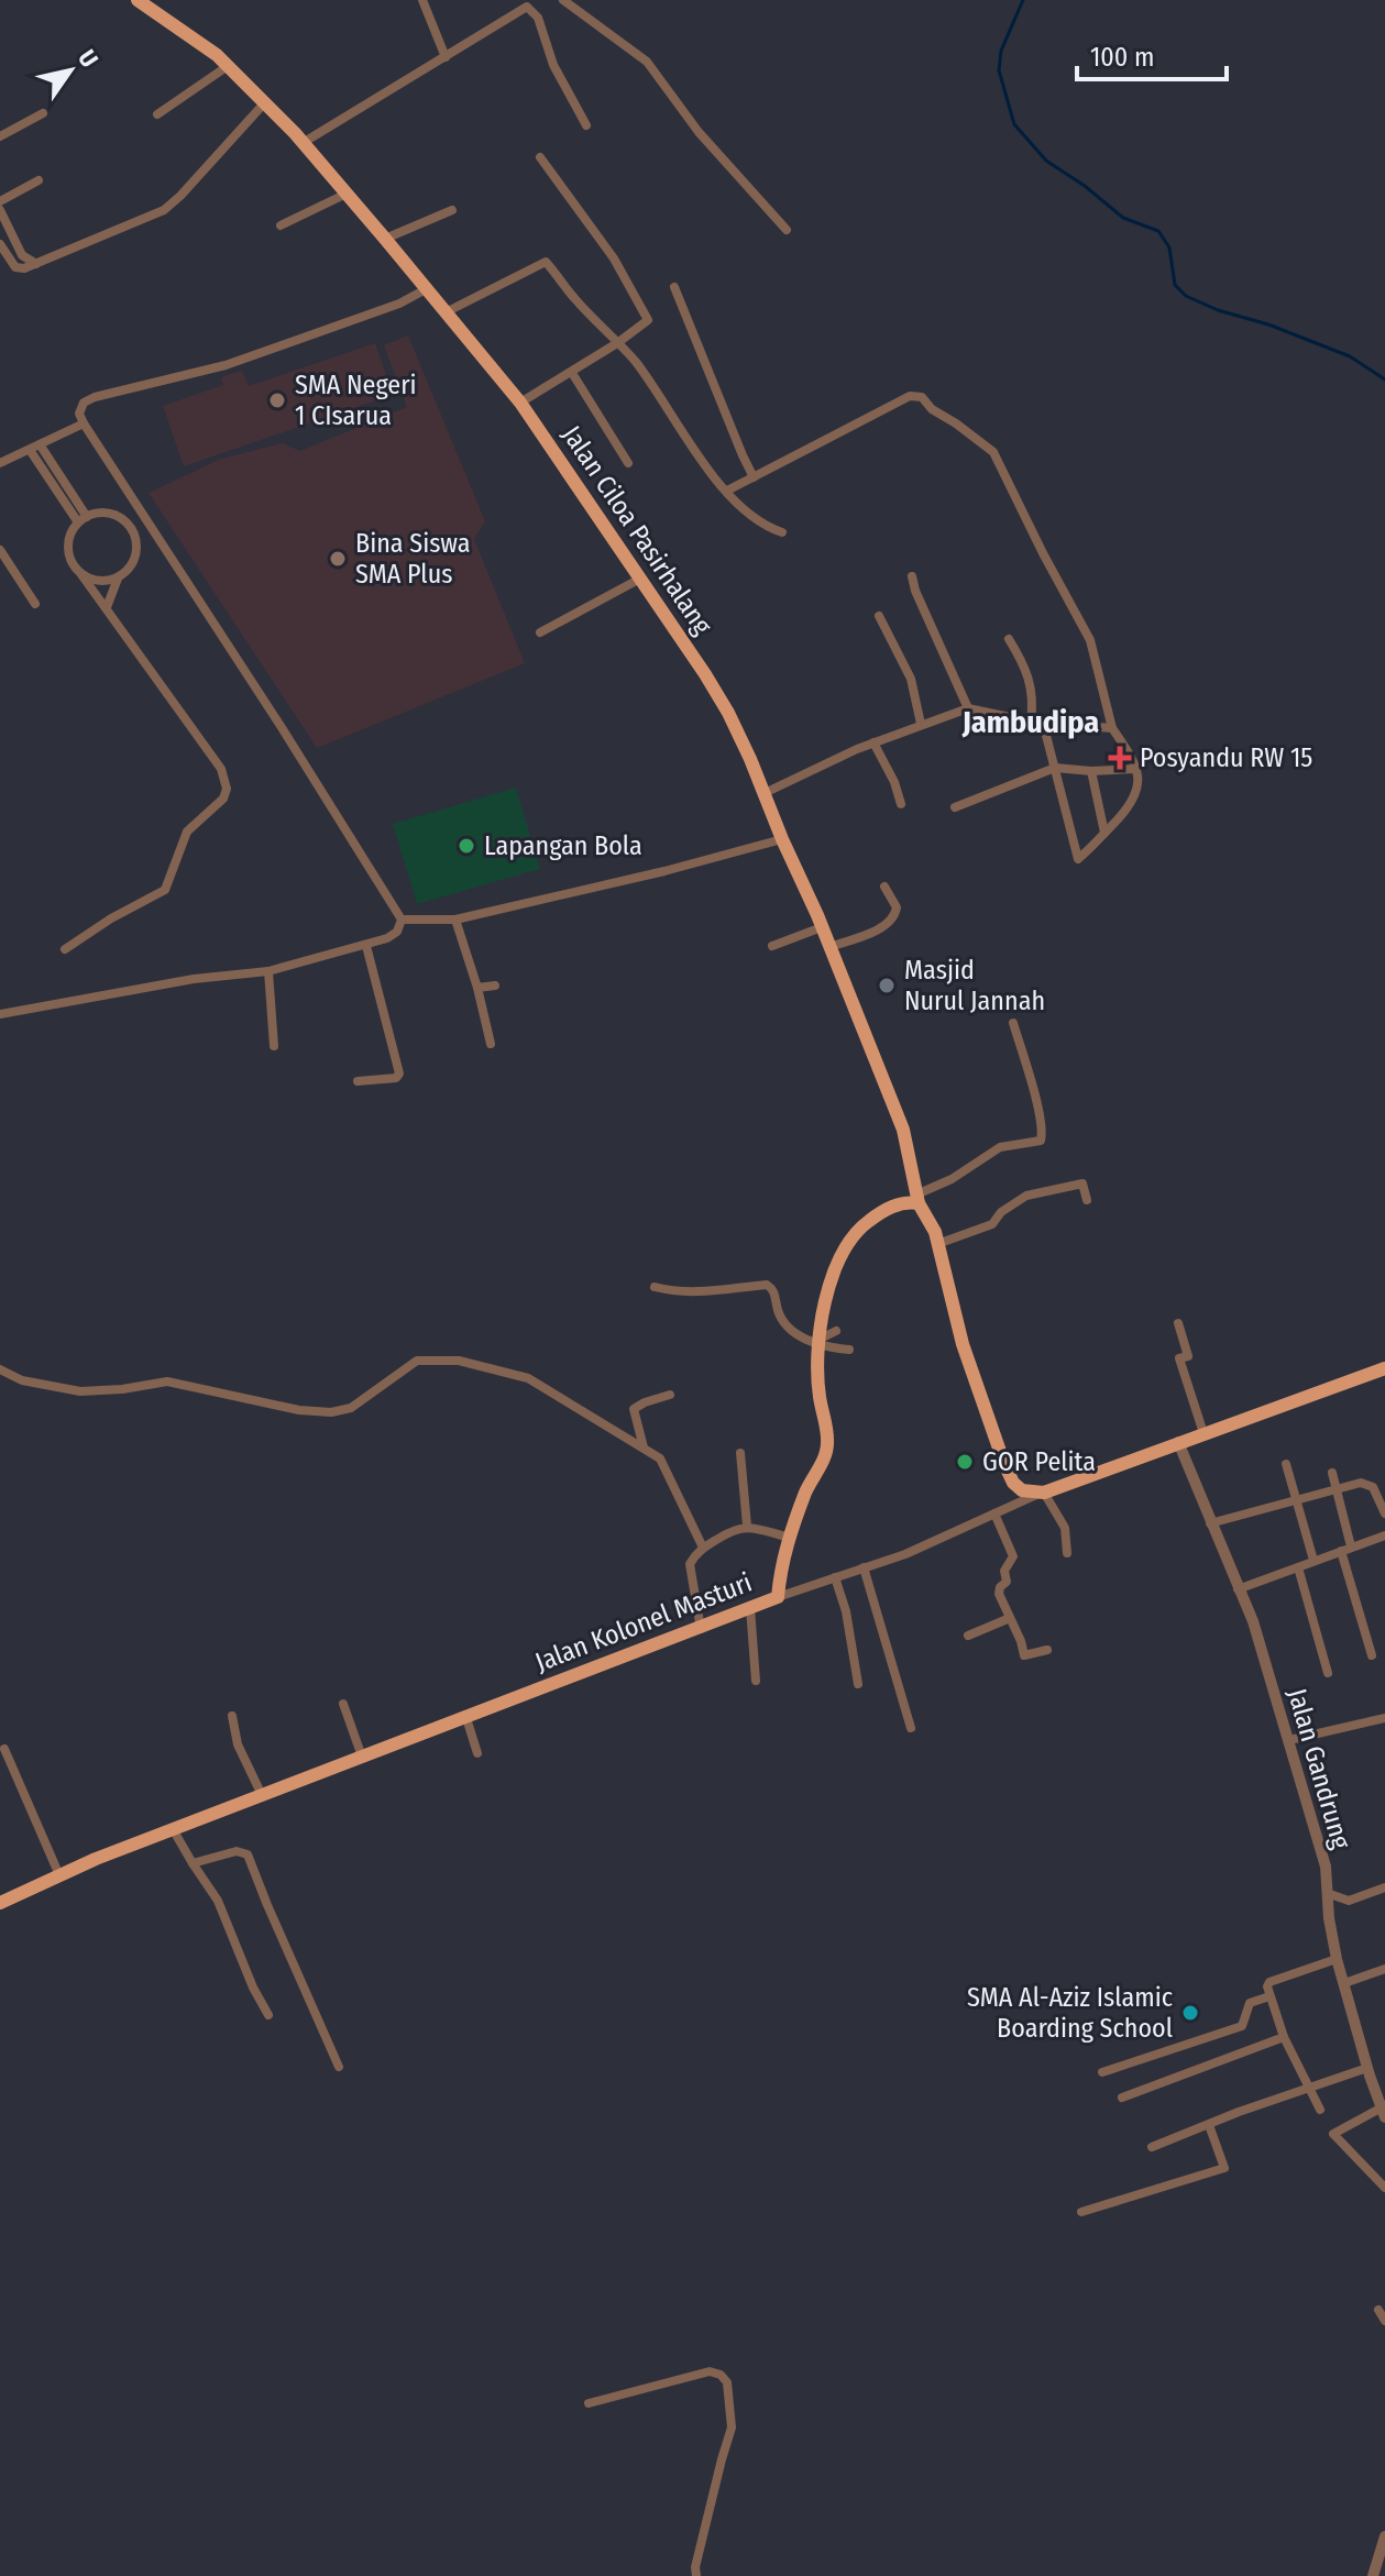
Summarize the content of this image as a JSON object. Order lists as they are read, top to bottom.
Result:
{
  "streets": {
    "main road": ["Jalan Ciloa Pasirhalang", "Jalan Kolonel Masturi"],
    "street": ["Jalan Gandrung"]
  },
  "crossings": [
    ["Jalan Ciloa Pasirhalang", "Jalan Kolonel Masturi"]
  ],
  "districts": ["Jambudipa"],
  "places": {
    "other": [
      "SMA Negeri 1 CIsarua",
      "Bina Siswa SMA Plus",
      "Lapangan Bola",
      "Masjid Nurul Jannah",
      "GOR Pelita",
      "SMA Al-Aziz Islamic Boarding School"
    ],
    "health": ["Posyandu RW 15"]
  },
  "scale_bar": "100 m",
  "north": "top right"
}
